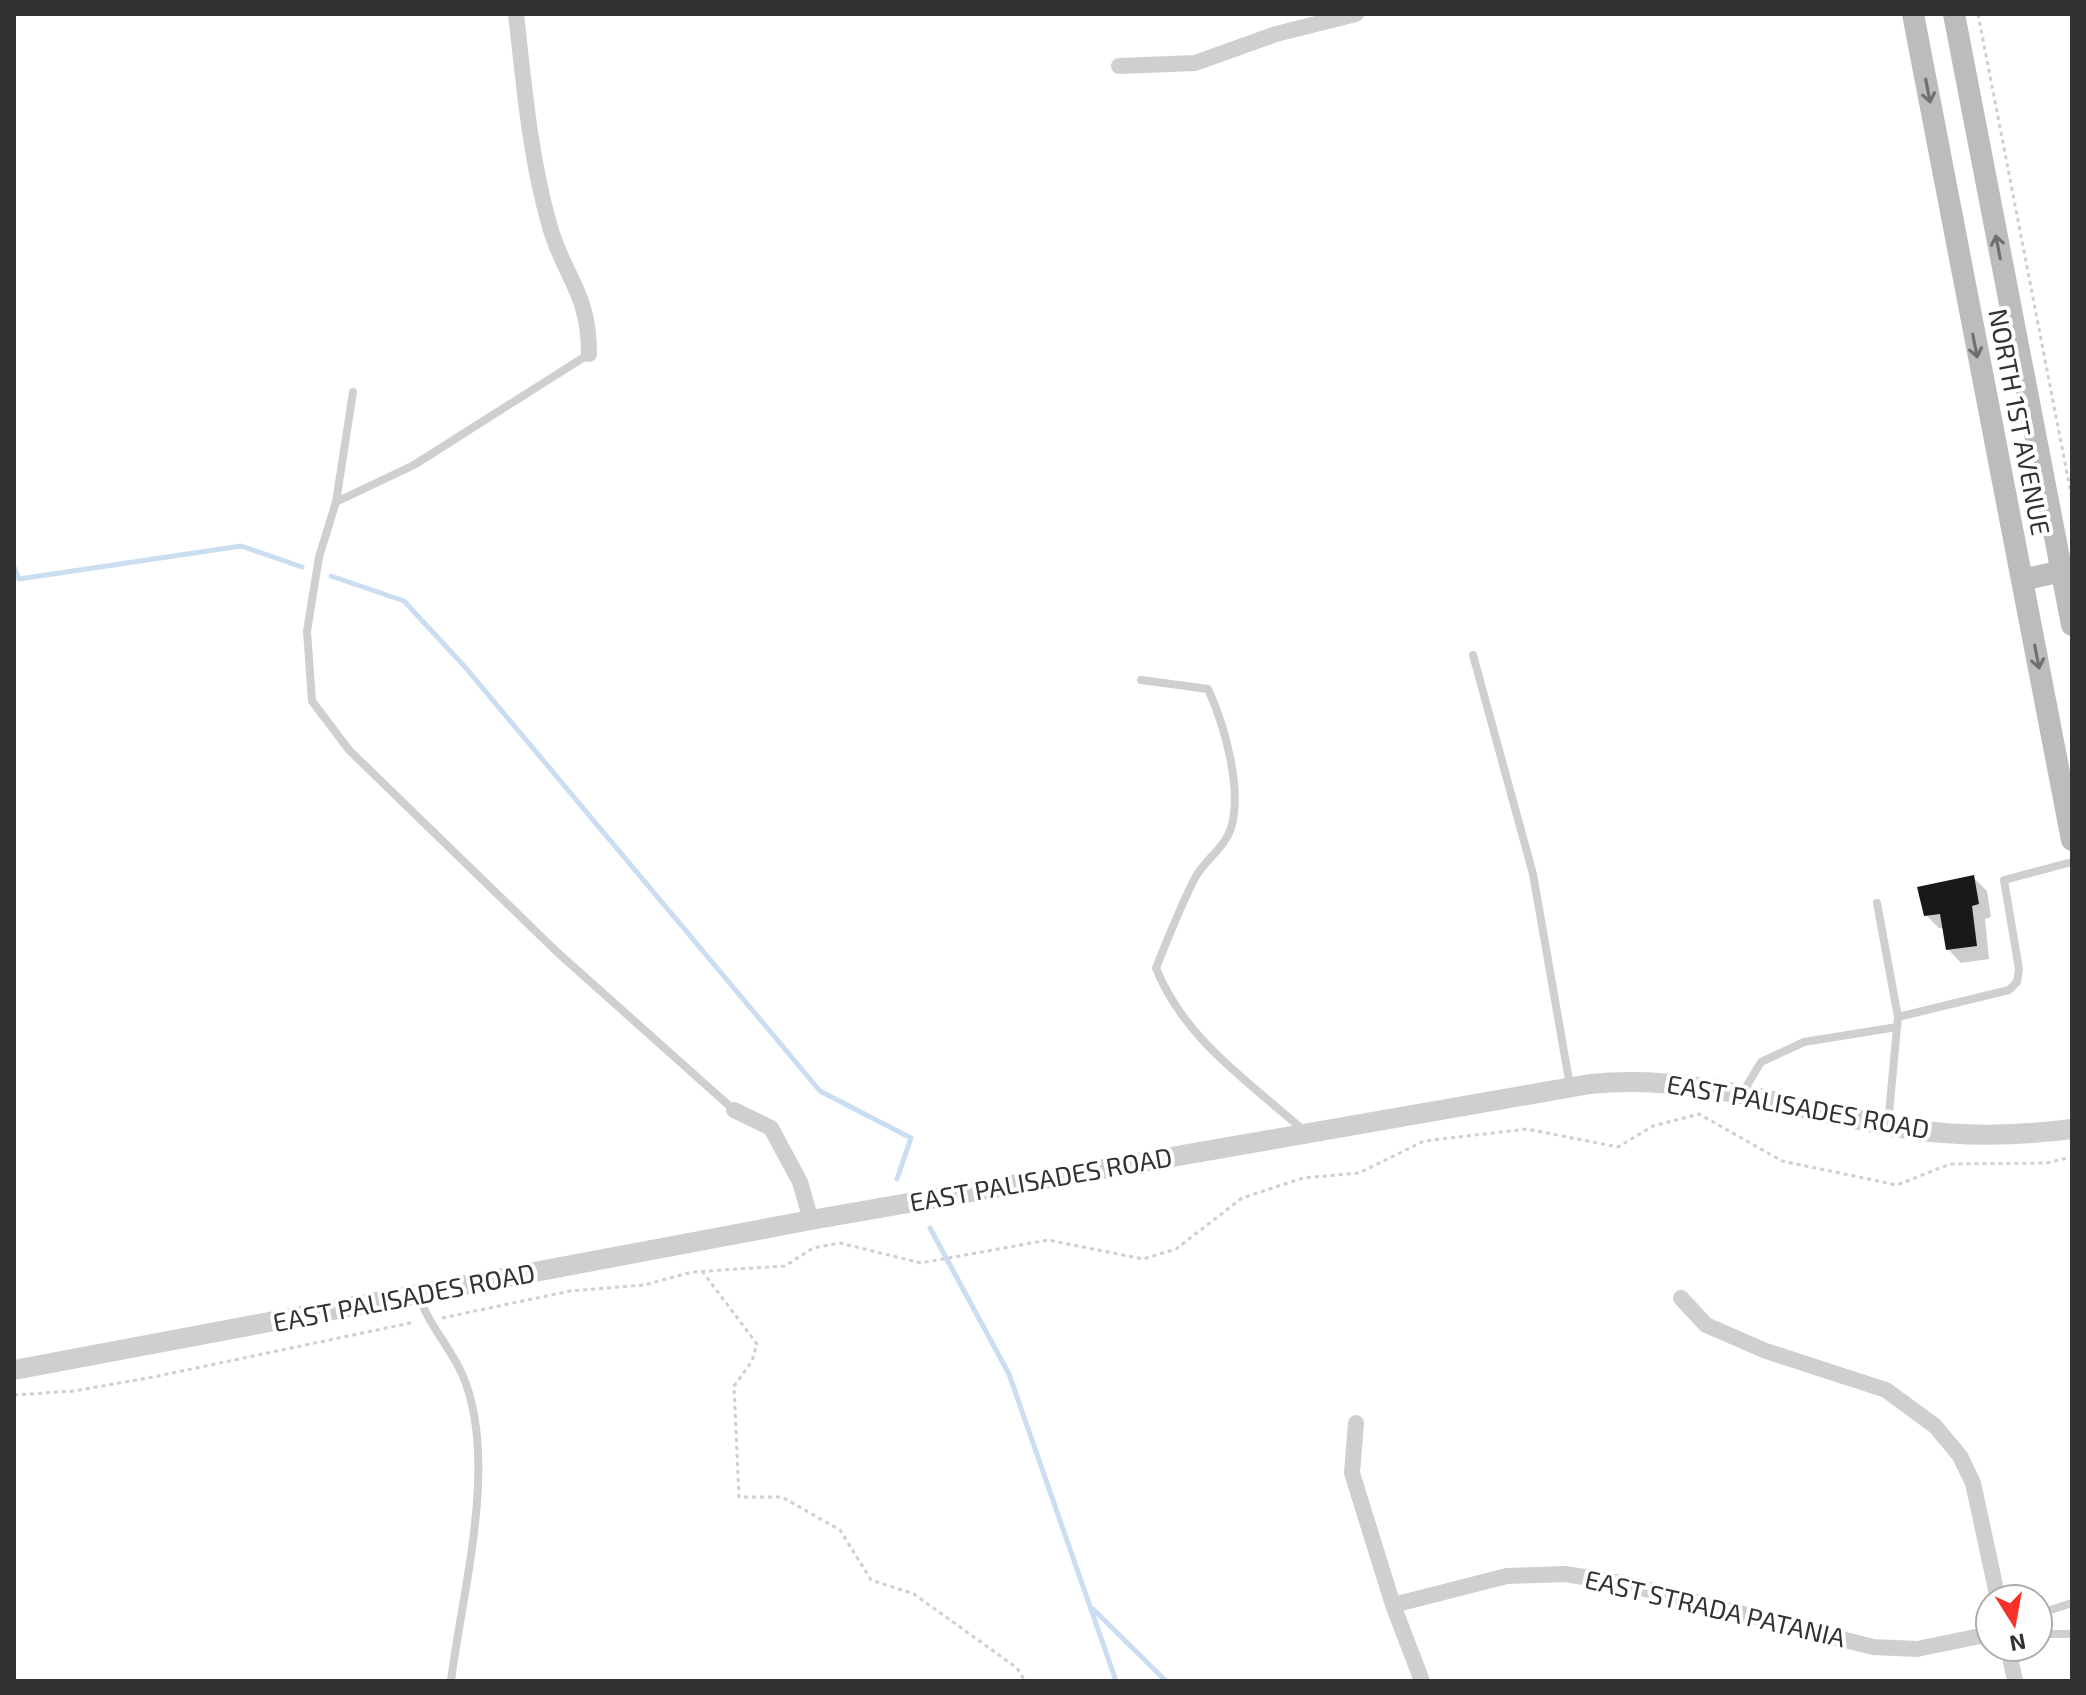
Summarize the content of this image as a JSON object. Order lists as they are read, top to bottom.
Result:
{
  "streets": {
    "main road": ["NORTH 1ST AVENUE"],
    "street": ["EAST PALISADES ROAD", "EAST STRADA PATANIA"]
  },
  "north": "bottom"
}
